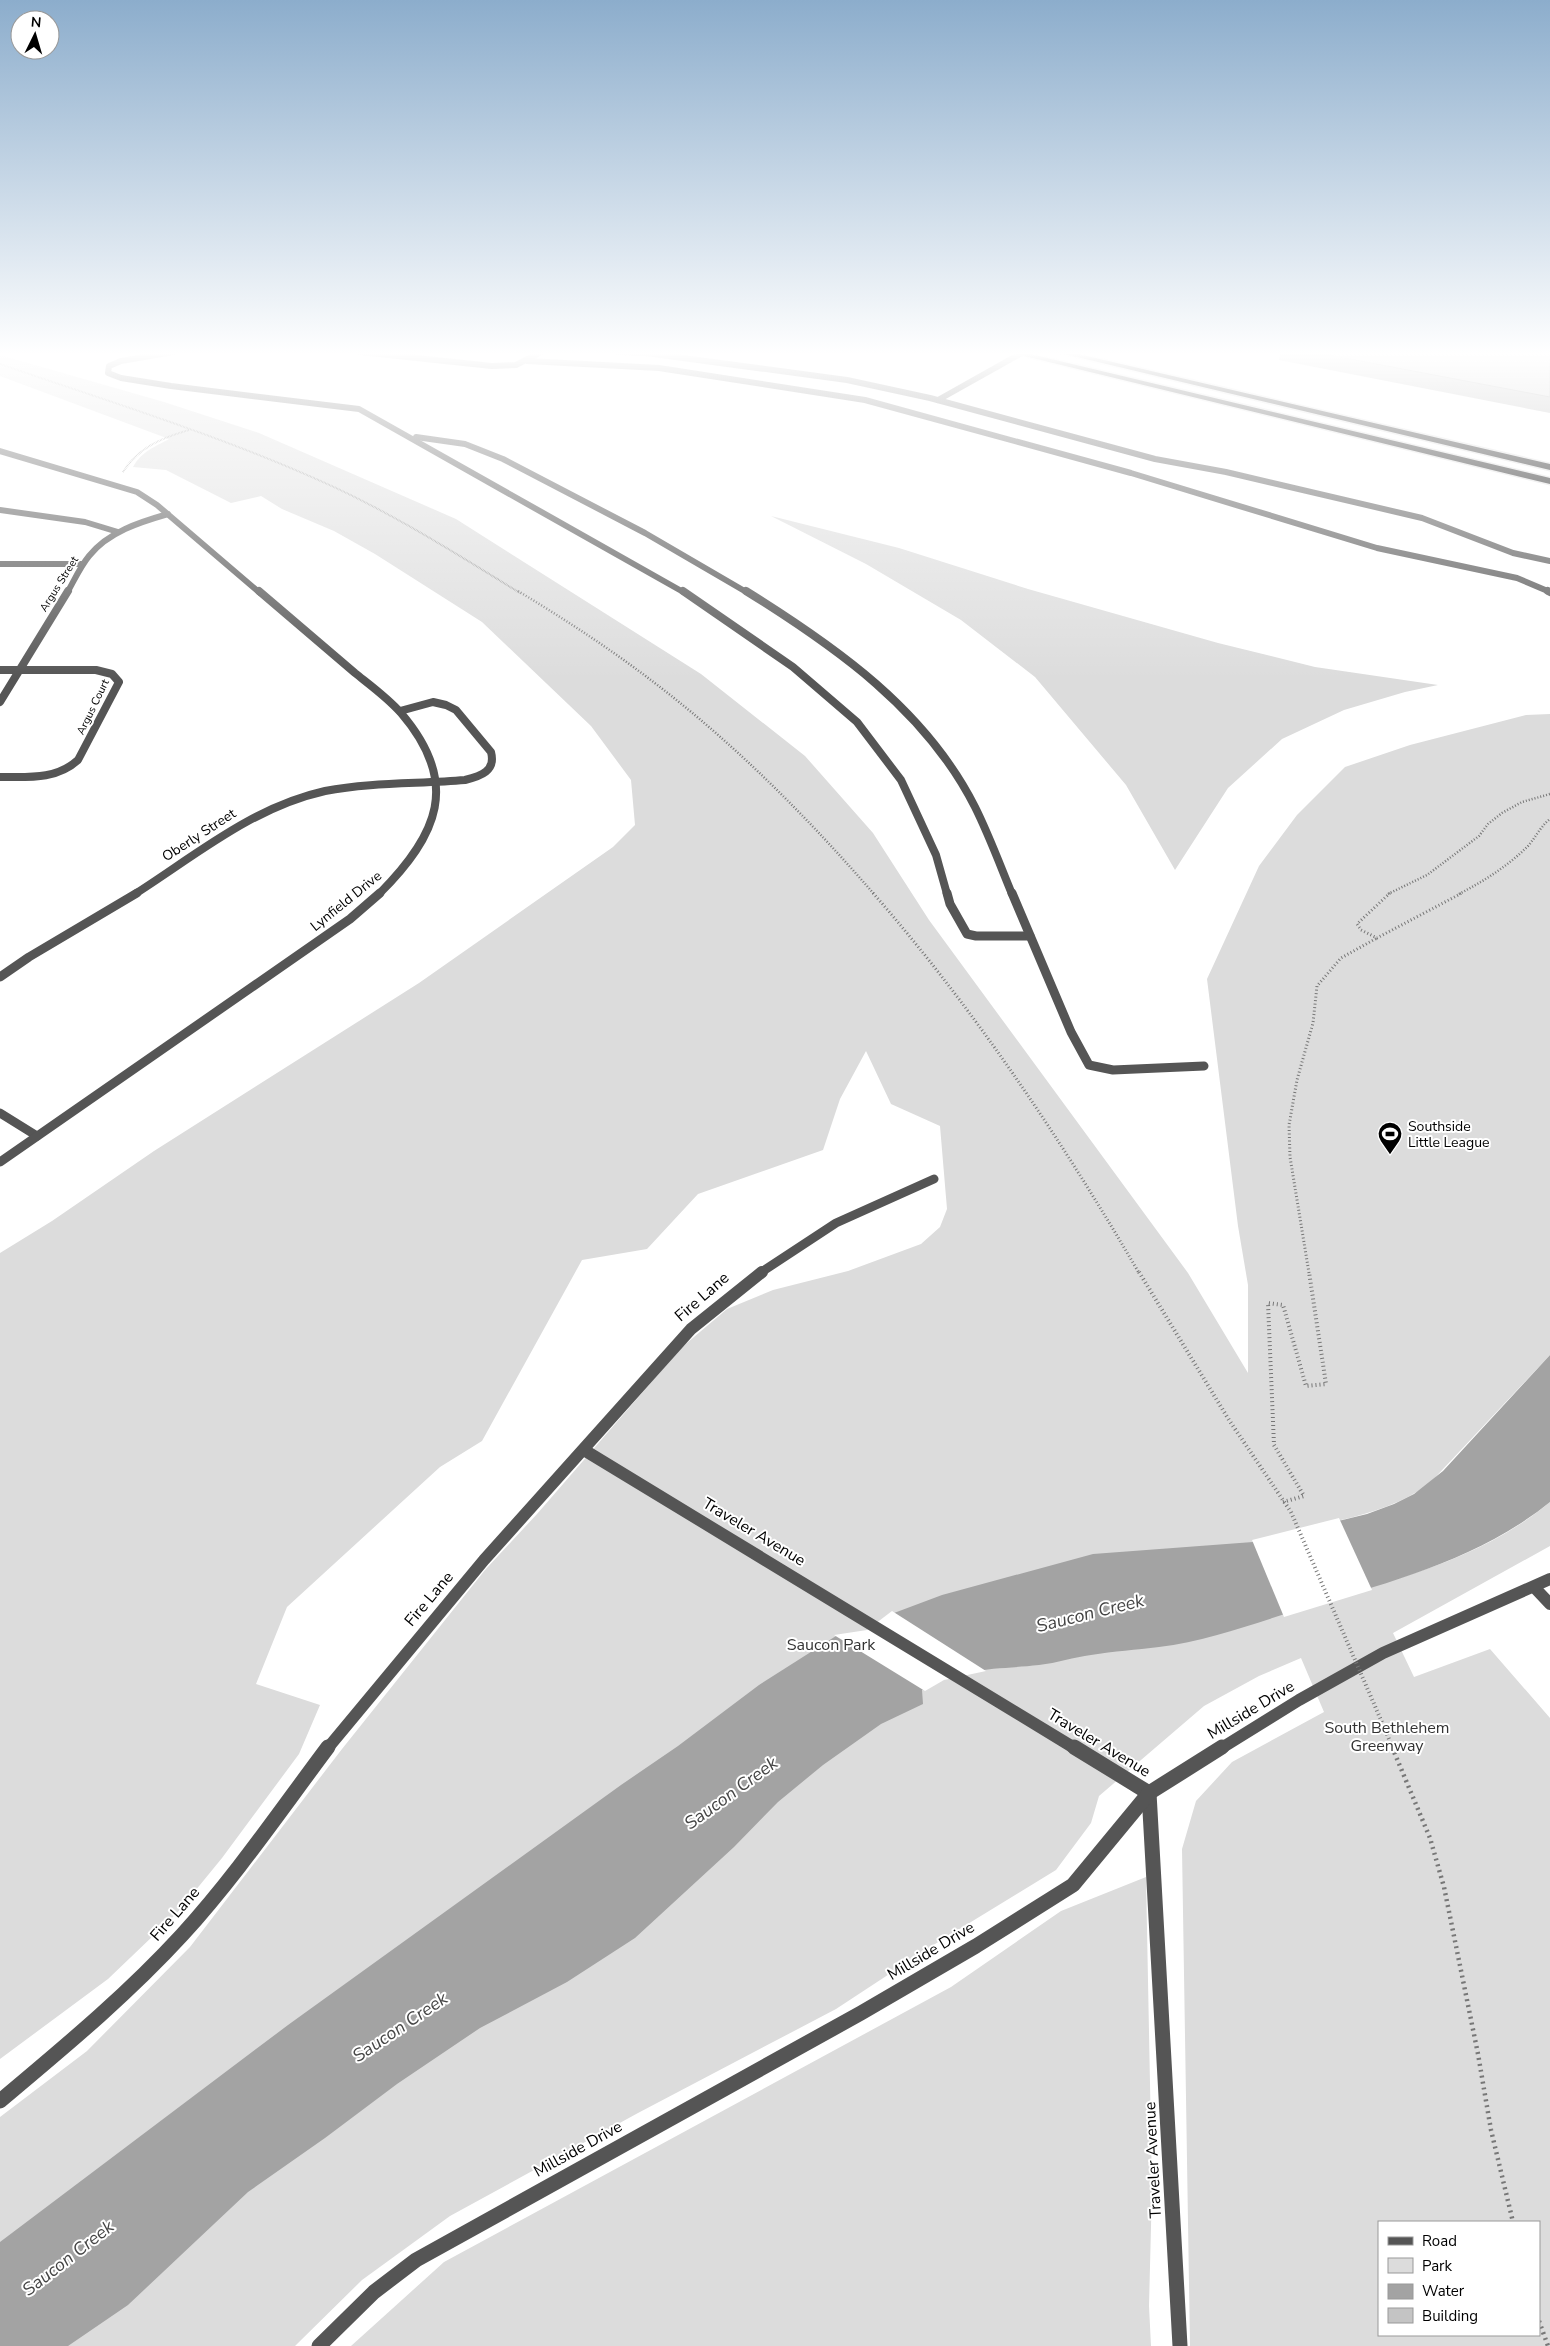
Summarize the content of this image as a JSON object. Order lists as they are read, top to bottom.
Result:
{
  "streets": {
    "street": [
      "Argus Street",
      "Argus Court",
      "Oberly Street",
      "Lynfield Drive",
      "Fire Lane",
      "Traveler Avenue",
      "Millside Drive"
    ]
  },
  "crossings": [
    ["Argus Street", "Argus Court"],
    ["Argus Street", "Lynfield Drive"],
    ["Oberly Street", "Lynfield Drive"],
    ["Fire Lane", "Traveler Avenue"],
    ["Traveler Avenue", "Millside Drive"]
  ],
  "water": ["Saucon Creek"],
  "parks": ["Saucon Park", "South Bethlehem Greenway"],
  "places": {
    "sports": ["Southside Little League"]
  },
  "legend": [
    "Road",
    "Park",
    "Water",
    "Building"
  ],
  "north": "top"
}
